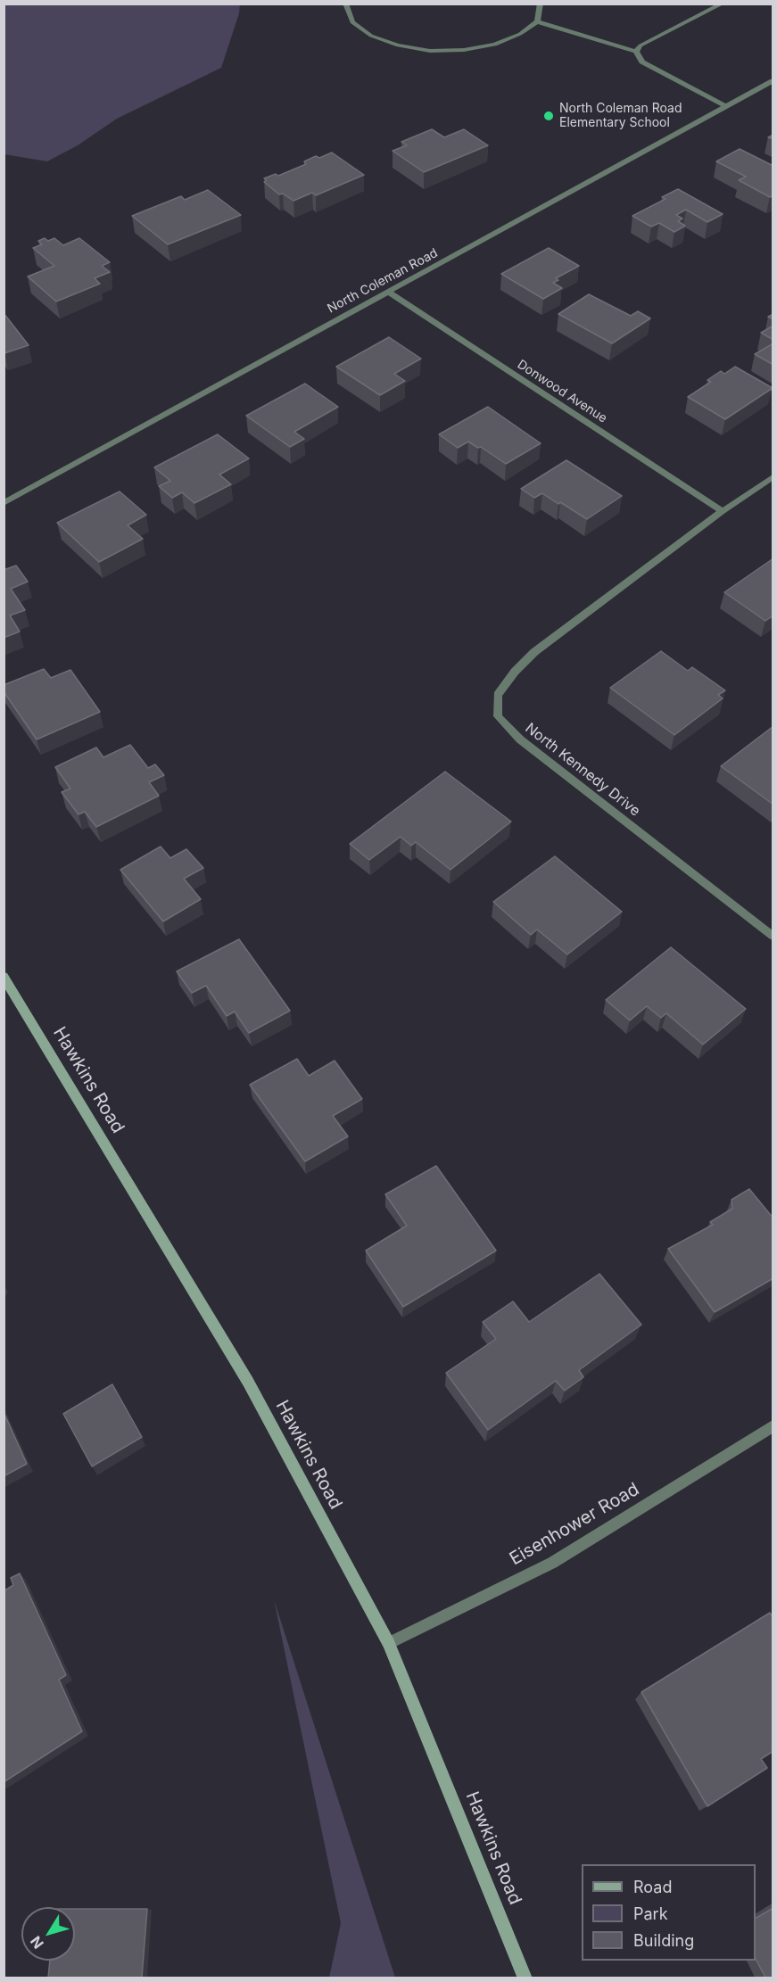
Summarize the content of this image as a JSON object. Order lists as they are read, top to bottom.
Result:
{
  "streets": {
    "street": [
      "North Coleman Road",
      "Donwood Avenue",
      "North Kennedy Drive",
      "Hawkins Road",
      "Eisenhower Road"
    ]
  },
  "crossings": [
    ["North Coleman Road", "Donwood Avenue"],
    ["Donwood Avenue", "North Kennedy Drive"],
    ["Hawkins Road", "Eisenhower Road"]
  ],
  "places": ["North Coleman Road Elementary School"],
  "legend": ["Road", "Park", "Building"],
  "north": "bottom left"
}
